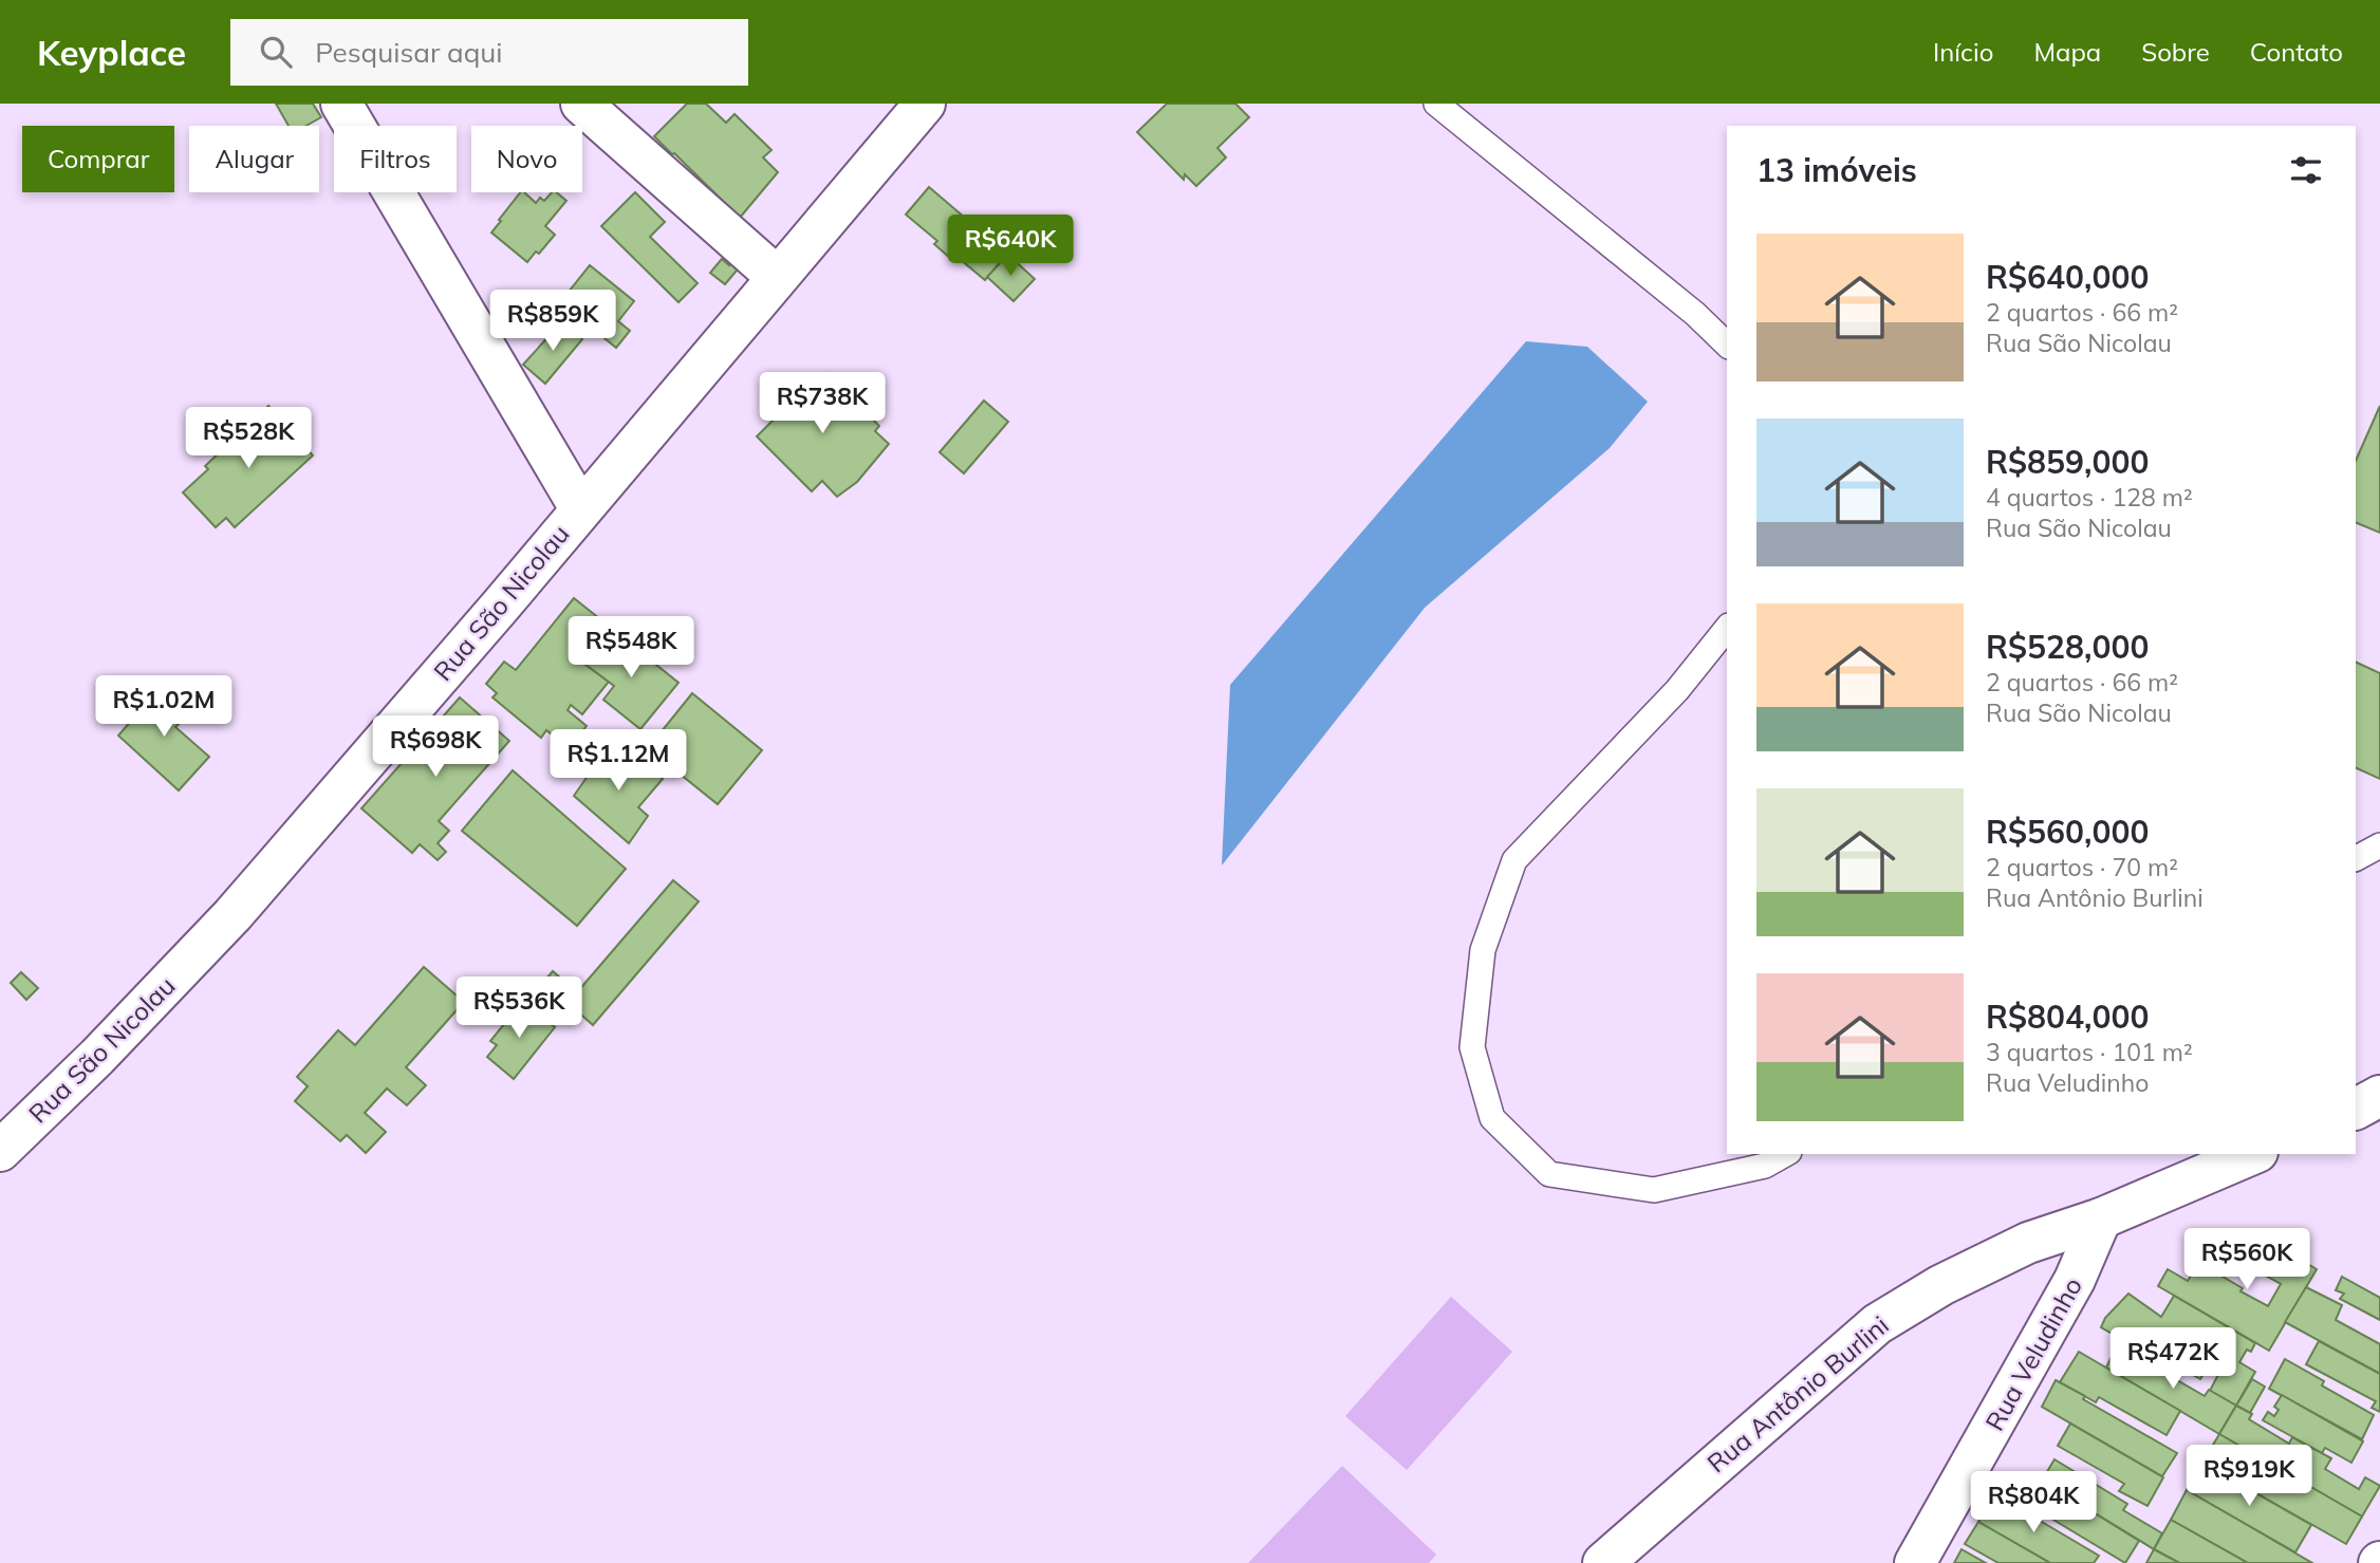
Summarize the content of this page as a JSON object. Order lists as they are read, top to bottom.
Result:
{
  "streets": {
    "street": ["Rua São Nicolau", "Rua Veludinho", "Rua Antônio Burlini"]
  },
  "crossings": [
    ["Rua Veludinho", "Rua Antônio Burlini"]
  ],
  "page": {
    "header": "Keyplace",
    "search": "Pesquisar aqui",
    "nav": [
      "Início",
      "Mapa",
      "Sobre",
      "Contato"
    ],
    "chip": [
      "Comprar",
      "Alugar",
      "Filtros",
      "Novo"
    ],
    "heading": "13 imóveis",
    "price": [
      "R$640K",
      "R$859K",
      "R$738K",
      "R$528K",
      "R$548K",
      "R$1.02M",
      "R$698K",
      "R$1.12M",
      "R$536K",
      "R$560K",
      "R$472K",
      "R$919K",
      "R$804K"
    ],
    "list": [
      {
        "name": "R$640,000",
        "note": "2 quartos · 66 m² · Rua São Nicolau"
      },
      {
        "name": "R$859,000",
        "note": "4 quartos · 128 m² · Rua São Nicolau"
      },
      {
        "name": "R$528,000",
        "note": "2 quartos · 66 m² · Rua São Nicolau"
      },
      {
        "name": "R$560,000",
        "note": "2 quartos · 70 m² · Rua Antônio Burlini"
      },
      {
        "name": "R$804,000",
        "note": "3 quartos · 101 m² · Rua Veludinho"
      }
    ]
  }
}
